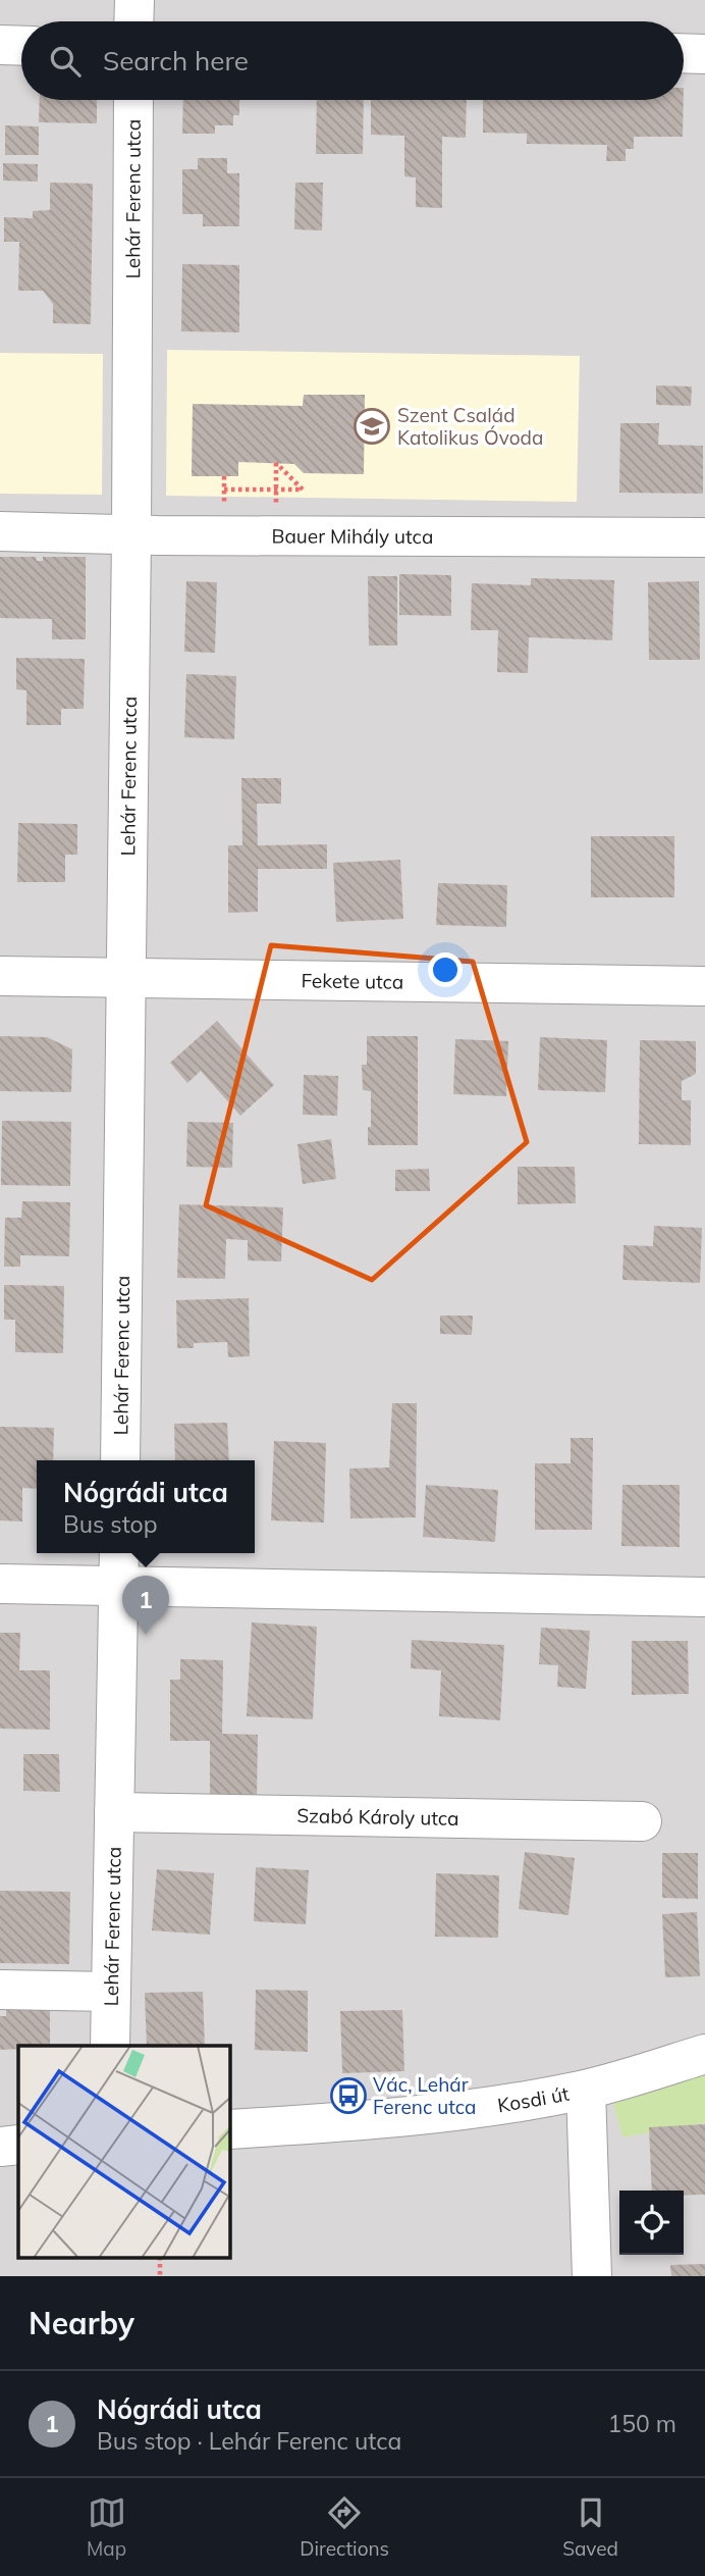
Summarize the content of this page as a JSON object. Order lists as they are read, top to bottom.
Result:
{
  "streets": {
    "street": [
      "Lehár Ferenc utca",
      "Bauer Mihály utca",
      "Fekete utca",
      "Szabó Károly utca",
      "Kosdi út"
    ]
  },
  "crossings": [
    ["Lehár Ferenc utca", "Bauer Mihály utca"],
    ["Lehár Ferenc utca", "Fekete utca"],
    ["Lehár Ferenc utca", "Szabó Károly utca"]
  ],
  "places": {
    "school or university": ["Szent Család Katolikus Óvoda"],
    "bus stop": ["Vác, Lehár Ferenc utca"]
  },
  "page": {
    "search": "Search here",
    "popup": ["Nógrádi utca", "Bus stop"],
    "pins": "1",
    "heading": "Nearby",
    "list": [
      {
        "mark": "1",
        "name": "Nógrádi utca",
        "note": "Bus stop · Lehár Ferenc utca",
        "value": "150 m"
      }
    ],
    "nav": ["Map", "Directions", "Saved"]
  }
}
